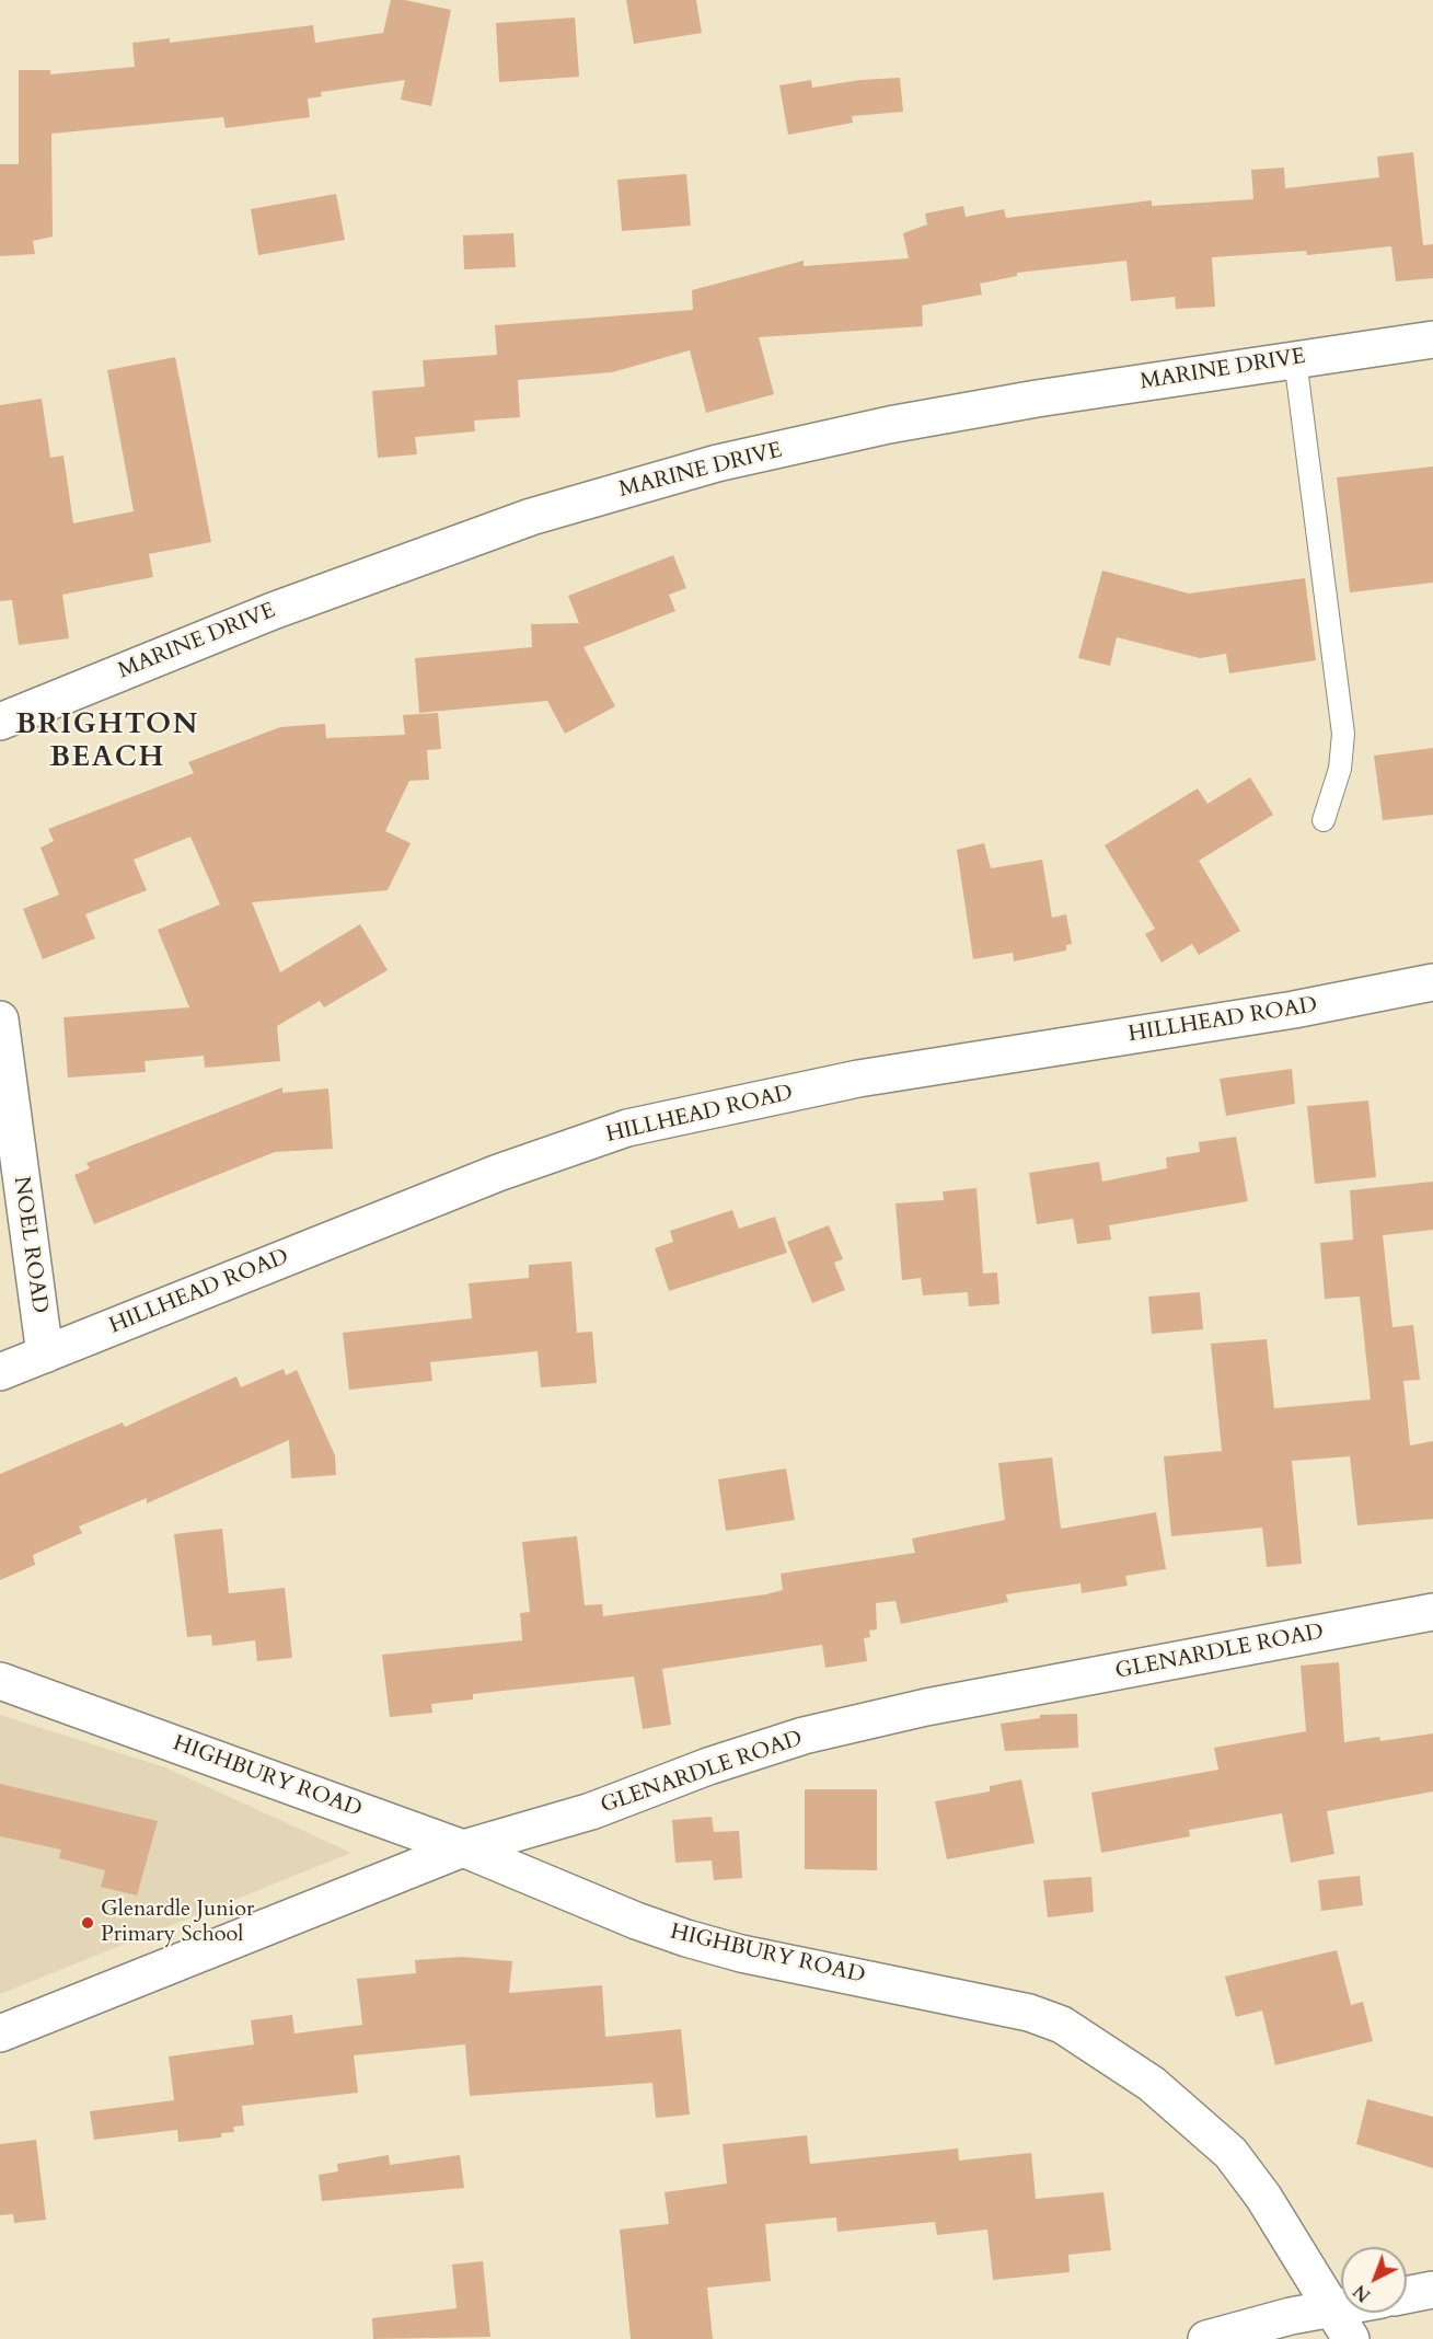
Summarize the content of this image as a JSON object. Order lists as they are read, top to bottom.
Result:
{
  "streets": {
    "street": [
      "MARINE DRIVE",
      "HILLHEAD ROAD",
      "NOEL ROAD",
      "GLENARDLE ROAD",
      "HIGHBURY ROAD"
    ]
  },
  "crossings": [
    ["HILLHEAD ROAD", "NOEL ROAD"],
    ["GLENARDLE ROAD", "HIGHBURY ROAD"]
  ],
  "districts": ["BRIGHTON BEACH"],
  "places": ["Glenardle Junior Primary School"],
  "north": "bottom left"
}
